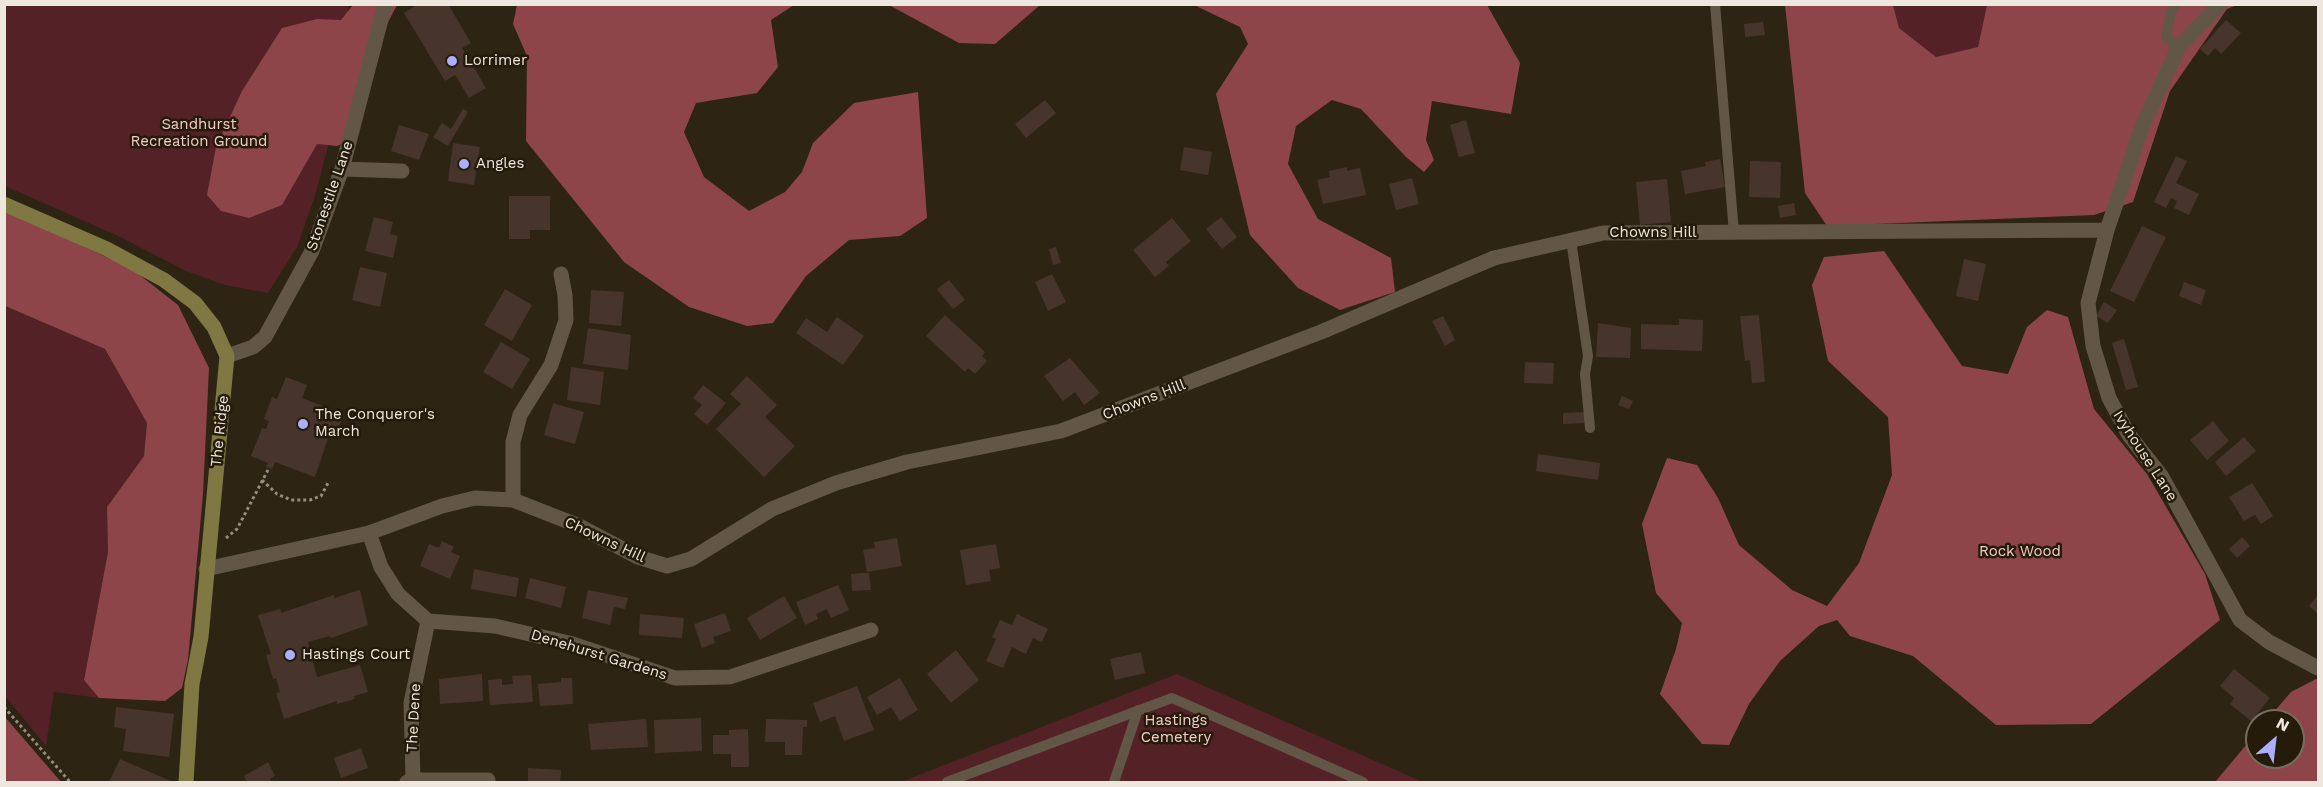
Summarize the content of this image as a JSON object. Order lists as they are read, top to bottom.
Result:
{
  "streets": {
    "main road": ["The Ridge"],
    "street": [
      "Stonestile Lane",
      "Chowns Hill",
      "Ivyhouse Lane",
      "Denehurst Gardens",
      "The Dene"
    ]
  },
  "crossings": [
    ["Stonestile Lane", "The Ridge"],
    ["Chowns Hill", "The Ridge"],
    ["Chowns Hill", "Ivyhouse Lane"],
    ["Denehurst Gardens", "The Dene"]
  ],
  "parks": ["Sandhurst Recreation Ground", "Rock Wood", "Hastings Cemetery"],
  "places": [
    "Lorrimer",
    "Angles",
    "The Conqueror's March",
    "Hastings Court"
  ],
  "north": "top right"
}
